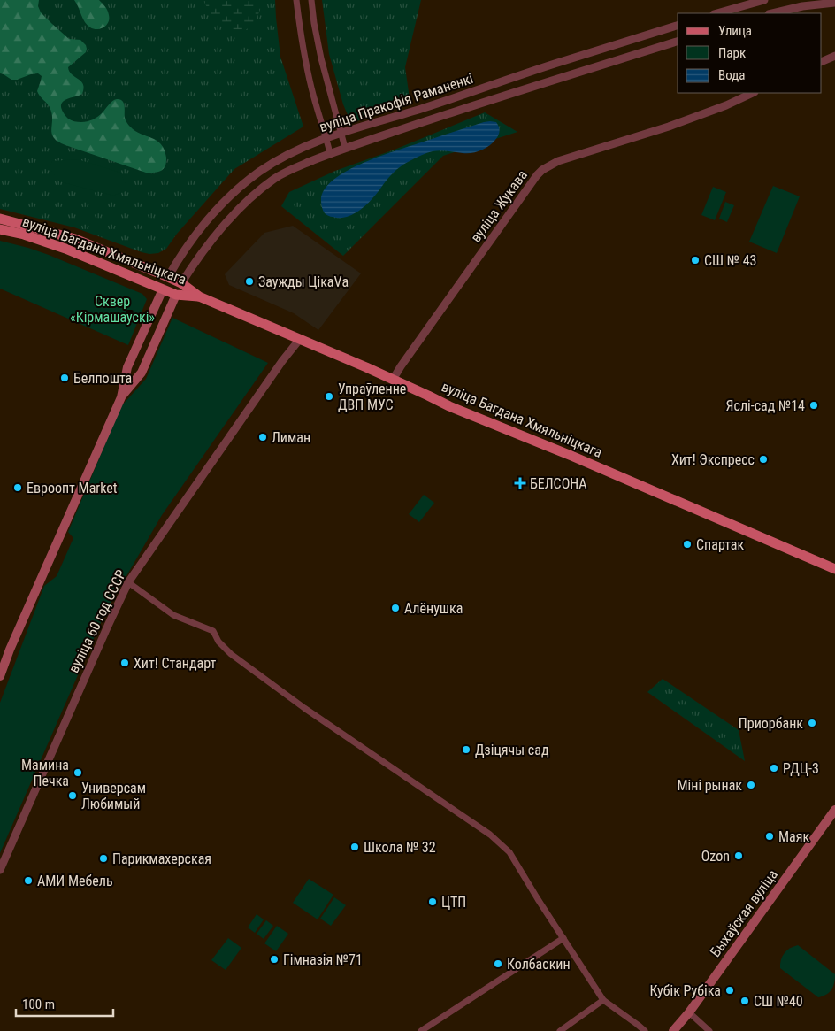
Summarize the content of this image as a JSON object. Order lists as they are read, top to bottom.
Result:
{
  "streets": {
    "main road": ["вуліца Багдана Хмяльніцкага", "Быхаўская вуліца"],
    "street": ["вуліца Пракофія Раманенкі", "вуліца Жукава", "вуліца 60 год СССР"]
  },
  "crossings": [
    ["вуліца Пракофія Раманенкі", "вуліца Багдана Хмяльніцкага"],
    ["вуліца Жукава", "вуліца Багдана Хмяльніцкага"],
    ["вуліца Багдана Хмяльніцкага", "вуліца 60 год СССР"]
  ],
  "parks": ["Сквер «Кірмашаўскі»"],
  "places": {
    "other": [
      "СШ № 43",
      "Заужды ЦікаVа",
      "Белпошта",
      "Упраўленне ДВП МУС",
      "Яслі-сад №14",
      "Лиман",
      "Хит! Экспресс",
      "Евроопт Market",
      "Спартак",
      "Алёнушка",
      "Хит! Стандарт",
      "Приорбанк",
      "Дзіцячы сад",
      "РДЦ-3",
      "Мамина Печка",
      "Міні рынак",
      "Универсам Любимый",
      "Маяк",
      "Школа № 32",
      "Ozon",
      "Парикмахерская",
      "АМИ Мебель",
      "ЦТП",
      "Гімназія №71",
      "Колбаскин",
      "Кубік Рубіка",
      "СШ №40"
    ],
    "health": ["БЕЛСОНА"]
  },
  "legend": ["Улица", "Парк", "Вода"],
  "scale_bar": "100 m"
}
